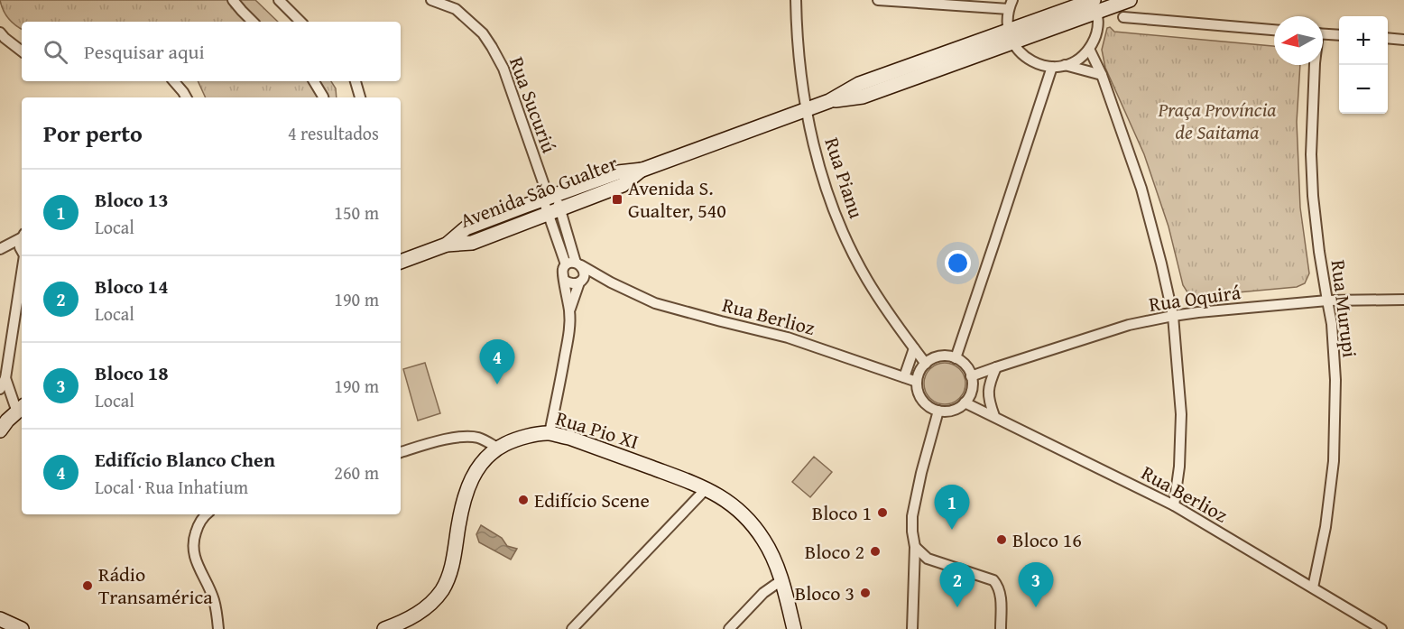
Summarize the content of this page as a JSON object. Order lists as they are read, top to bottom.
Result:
{
  "streets": {
    "street": [
      "Rua Sucuriú",
      "Rua Pianu",
      "Avenida São Gualter",
      "Rua Oquirá",
      "Rua Murupi",
      "Rua Berlioz",
      "Rua Pio XI"
    ]
  },
  "crossings": [
    ["Rua Sucuriú", "Avenida São Gualter"],
    ["Rua Sucuriú", "Rua Berlioz"],
    ["Rua Pianu", "Avenida São Gualter"],
    ["Rua Pianu", "Rua Oquirá"],
    ["Rua Pianu", "Rua Berlioz"],
    ["Rua Oquirá", "Rua Murupi"],
    ["Rua Oquirá", "Rua Berlioz"],
    ["Rua Murupi", "Rua Berlioz"]
  ],
  "parks": ["Praça Província de Saitama"],
  "places": {
    "transit": ["Avenida S. Gualter, 540"],
    "other": [
      "Edifício Scene",
      "Bloco 1",
      "Bloco 16",
      "Bloco 2",
      "Rádio Transamérica",
      "Bloco 3"
    ]
  },
  "north": "left",
  "page": {
    "map_buttons": ["+", "−"],
    "search": "Pesquisar aqui",
    "heading": ["Por perto", "4 resultados"],
    "list": [
      {
        "mark": "1",
        "name": "Bloco 13",
        "note": "Local",
        "value": "150 m"
      },
      {
        "mark": "2",
        "name": "Bloco 14",
        "note": "Local",
        "value": "190 m"
      },
      {
        "mark": "3",
        "name": "Bloco 18",
        "note": "Local",
        "value": "190 m"
      },
      {
        "mark": "4",
        "name": "Edifício Blanco Chen",
        "note": "Local · Rua Inhatium",
        "value": "260 m"
      }
    ],
    "pins": [
      "4",
      "1",
      "2",
      "3"
    ]
  }
}
